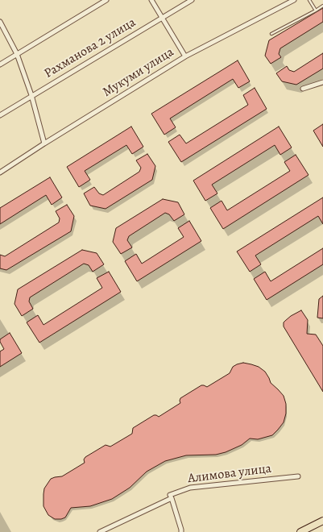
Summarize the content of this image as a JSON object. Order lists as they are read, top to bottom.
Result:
{
  "streets": {
    "street": ["Рахманова 2 улица", "Мукуми улица", "Алимова улица"]
  }
}
